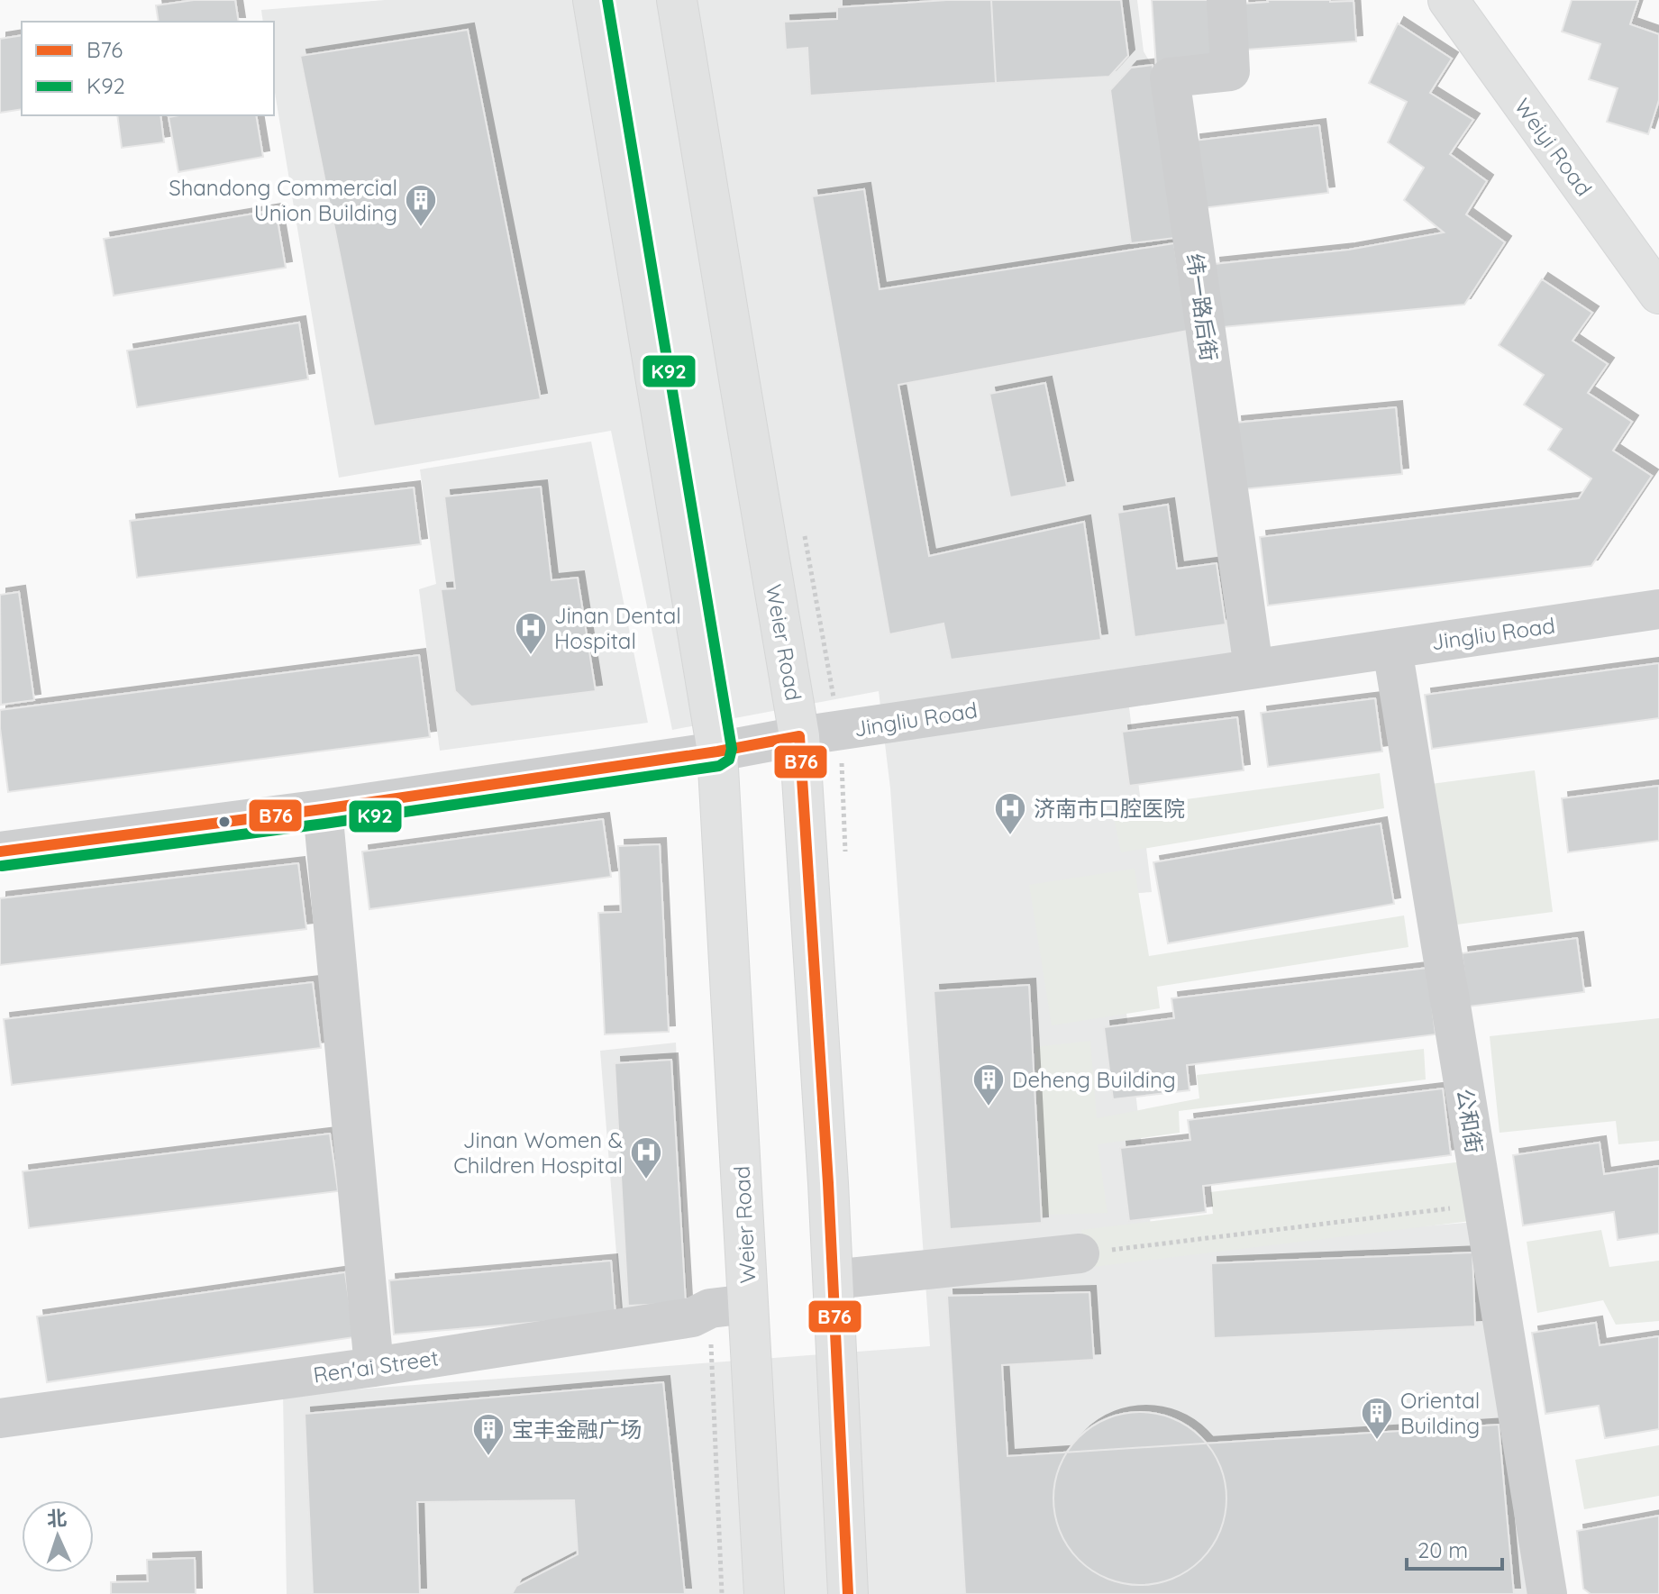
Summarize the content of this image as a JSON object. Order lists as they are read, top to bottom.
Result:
{
  "streets": {
    "main road": ["Weiyi Road", "Weier Road"],
    "street": [
      "纬一路后街",
      "Jingliu Road",
      "公和街",
      "Ren'ai Street"
    ]
  },
  "crossings": [
    ["纬一路后街", "Jingliu Road"],
    ["Jingliu Road", "Weier Road"],
    ["Jingliu Road", "公和街"],
    ["Weier Road", "Ren'ai Street"]
  ],
  "places": {
    "building": [
      "Shandong Commercial Union Building",
      "Deheng Building",
      "Oriental Building",
      "宝丰金融广场"
    ],
    "hospital": ["Jinan Dental Hospital", "济南市口腔医院", "Jinan Women & Children Hospital"]
  },
  "lines": ["transit line K92", "transit line B76"],
  "legend": ["B76", "K92"],
  "scale_bar": "20 m",
  "north": "top"
}
